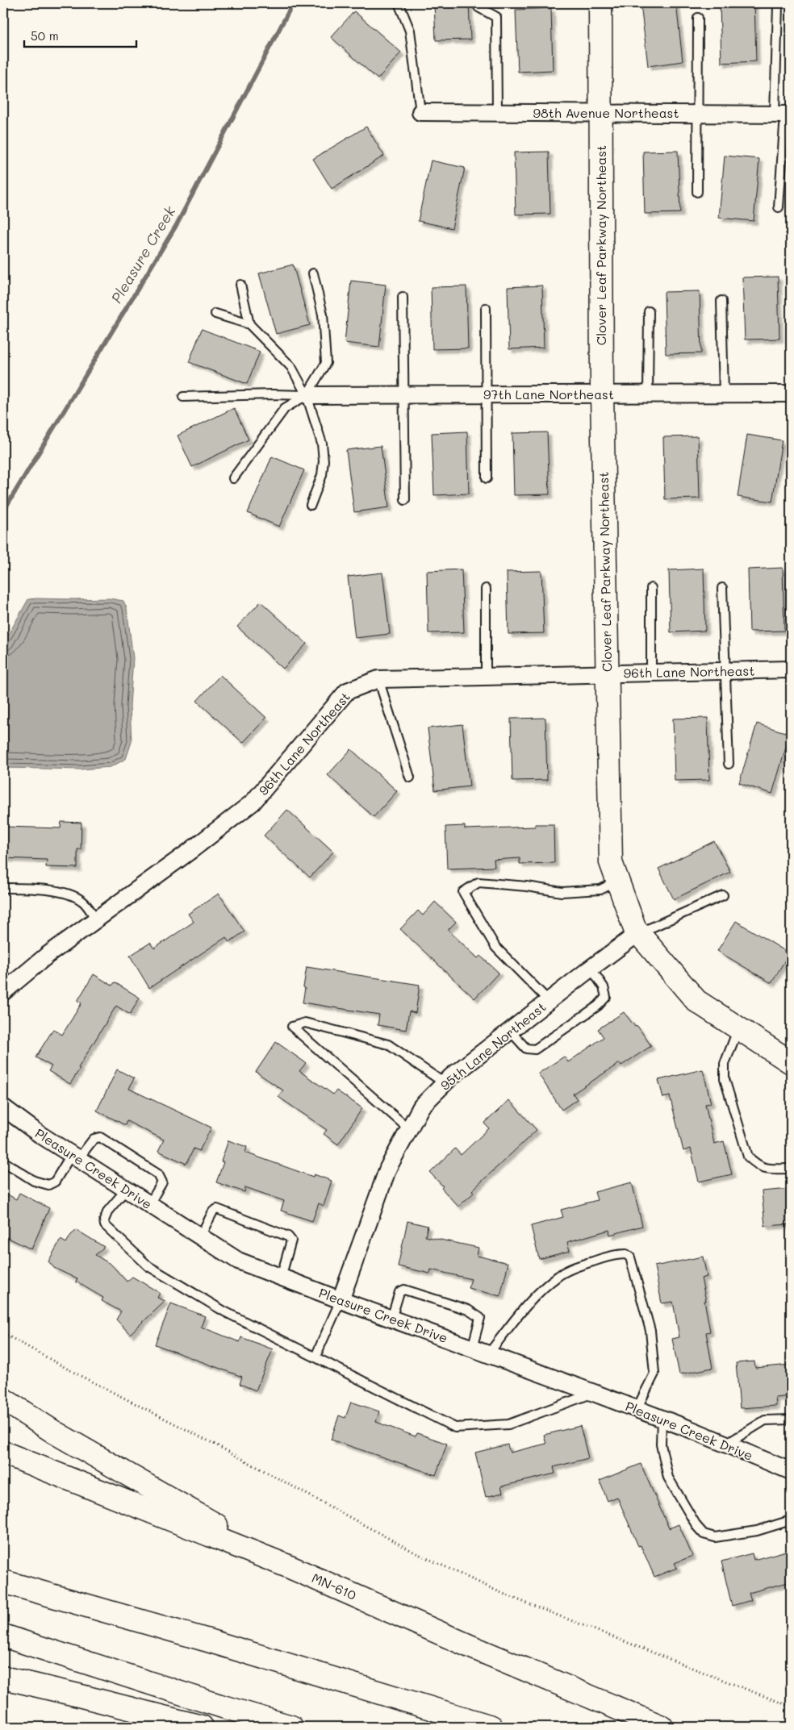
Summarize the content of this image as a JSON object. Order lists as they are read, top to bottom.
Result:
{
  "streets": {
    "main road": ["Clover Leaf Parkway Northeast", "MN-610"],
    "street": [
      "98th Avenue Northeast",
      "97th Lane Northeast",
      "96th Lane Northeast",
      "95th Lane Northeast",
      "Pleasure Creek Drive"
    ]
  },
  "crossings": [
    ["98th Avenue Northeast", "Clover Leaf Parkway Northeast"],
    ["Clover Leaf Parkway Northeast", "97th Lane Northeast"],
    ["Clover Leaf Parkway Northeast", "96th Lane Northeast"],
    ["Clover Leaf Parkway Northeast", "95th Lane Northeast"],
    ["95th Lane Northeast", "Pleasure Creek Drive"]
  ],
  "water": ["Pleasure Creek"],
  "scale_bar": "50 m"
}
